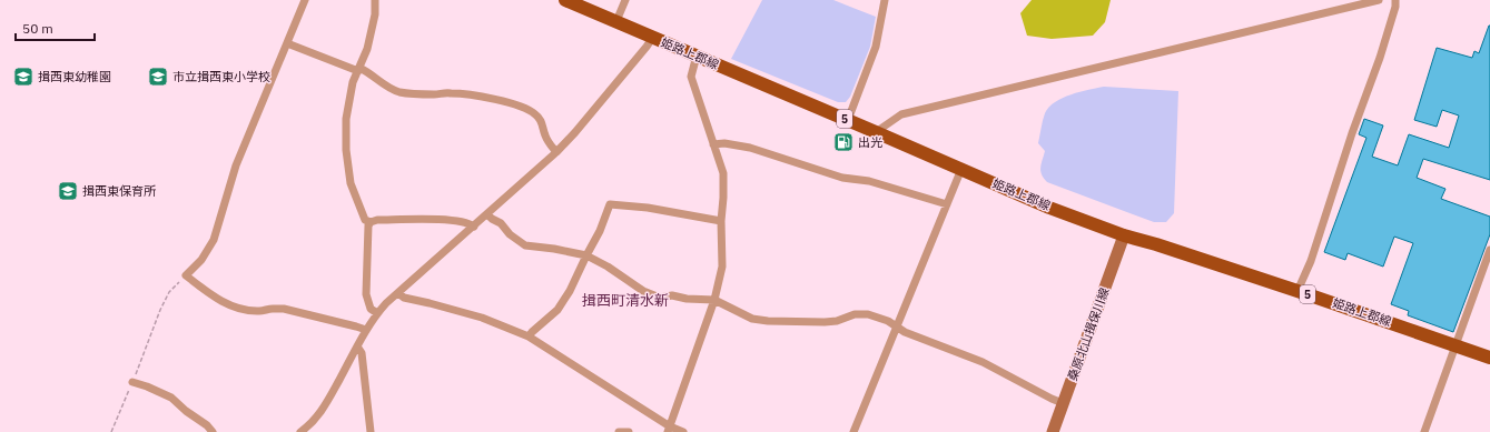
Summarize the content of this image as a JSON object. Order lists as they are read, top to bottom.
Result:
{
  "streets": {
    "main road": ["姫路上郡線", "5", "桑原北山揖保川線"]
  },
  "crossings": [
    ["姫路上郡線", "桑原北山揖保川線"]
  ],
  "districts": ["揖西町清水新"],
  "places": {
    "school or university": ["揖西東幼稚園", "市立揖西東小学校", "揖西東保育所"],
    "fuel station": ["出光"]
  },
  "scale_bar": "50 m"
}
